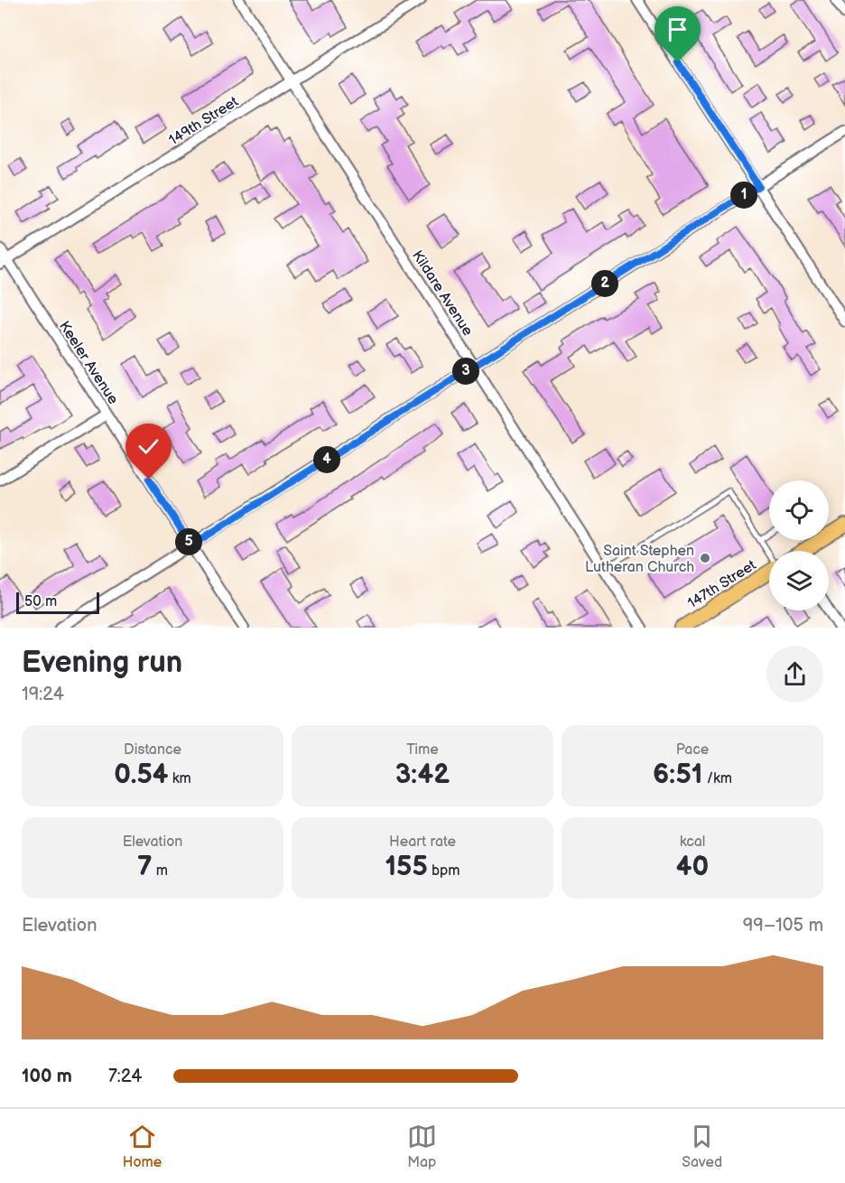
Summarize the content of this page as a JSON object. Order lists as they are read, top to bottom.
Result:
{
  "streets": {
    "main road": ["147th Street"],
    "street": ["149th Street", "Kildare Avenue", "Keeler Avenue"]
  },
  "crossings": [
    ["149th Street", "Kildare Avenue"],
    ["149th Street", "Keeler Avenue"]
  ],
  "places": ["Saint Stephen Lutheran Church"],
  "scale_bar": "50 m",
  "page": {
    "pins": [
      "1",
      "2",
      "3",
      "4",
      "5"
    ],
    "scale": "50 m",
    "heading": ["Evening run", "19:24"],
    "stats": [
      ["Distance", "0.54 km"],
      ["Time", "3:42"],
      ["Pace", "6:51 /km"],
      ["Elevation", "7 m"],
      ["Heart rate", "155 bpm"],
      ["kcal", "40"]
    ],
    "chart": ["Elevation", "99–105 m"],
    "list": [
      {
        "name": "100 m",
        "note": "7:24"
      }
    ],
    "tabs": ["Home", "Map", "Saved"]
  }
}
